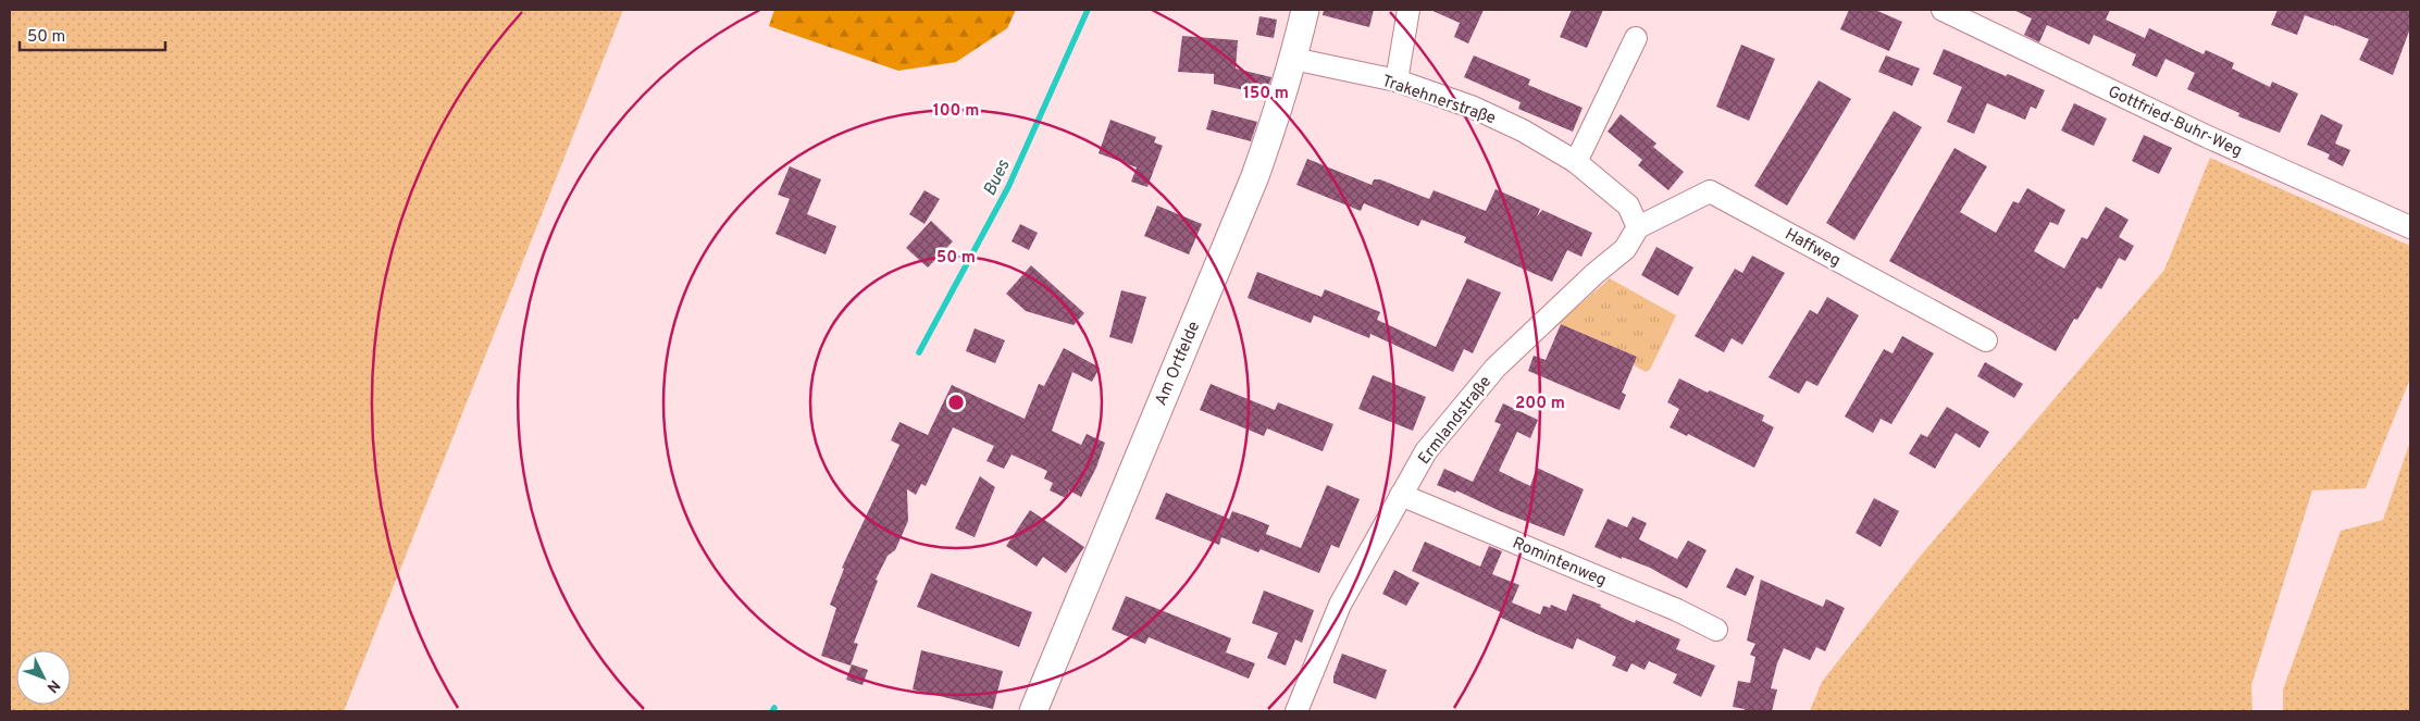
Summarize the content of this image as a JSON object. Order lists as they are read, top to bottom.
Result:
{
  "streets": {
    "main road": ["Am Ortfelde"],
    "street": [
      "Trakehnerstraße",
      "Gottfried-Buhr-Weg",
      "Haffweg",
      "Ermlandstraße",
      "Romintenweg"
    ]
  },
  "crossings": [
    ["Trakehnerstraße", "Haffweg"],
    ["Trakehnerstraße", "Am Ortfelde"],
    ["Trakehnerstraße", "Ermlandstraße"],
    ["Haffweg", "Ermlandstraße"],
    ["Ermlandstraße", "Romintenweg"]
  ],
  "water": ["Bues"],
  "scale_bar": "50 m",
  "north": "bottom right",
  "rings": [
    "150 m",
    "100 m",
    "50 m",
    "200 m"
  ]
}
